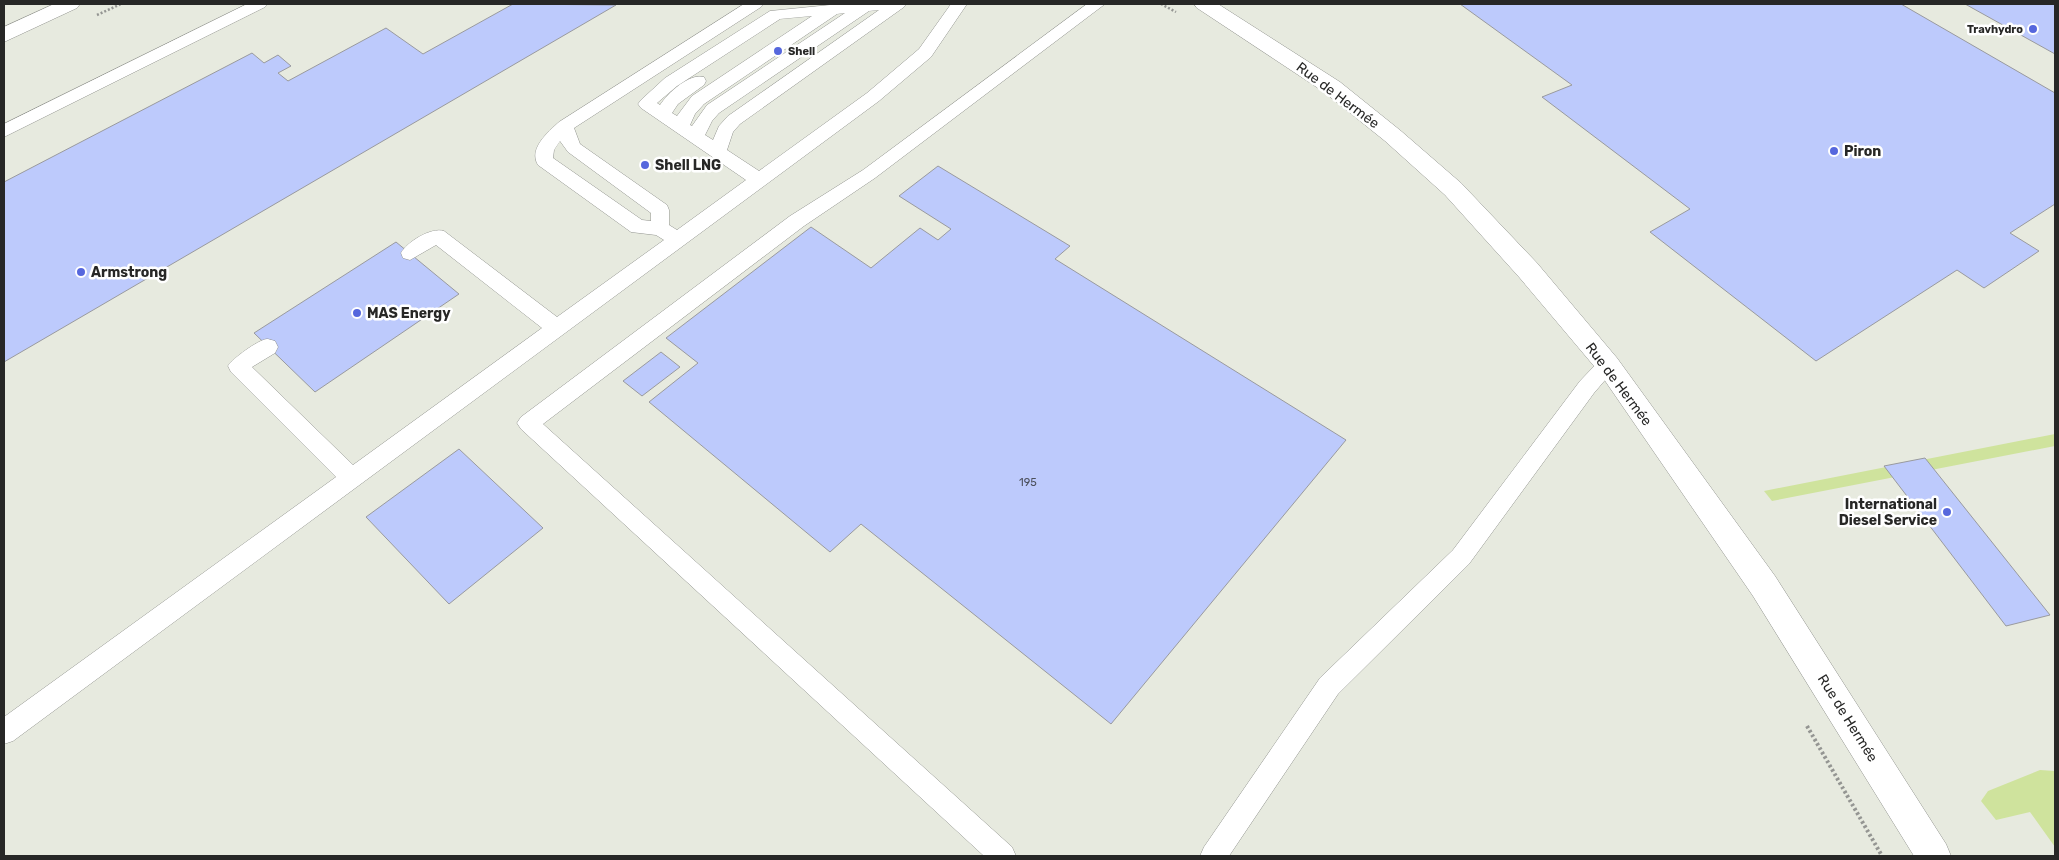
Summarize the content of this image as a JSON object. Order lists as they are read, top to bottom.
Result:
{
  "streets": {
    "street": ["Rue de Hermée"]
  },
  "places": [
    "Travhydro",
    "Shell",
    "Piron",
    "Shell LNG",
    "Armstrong",
    "MAS Energy",
    "International Diesel Service"
  ],
  "house_numbers": ["195"]
}
